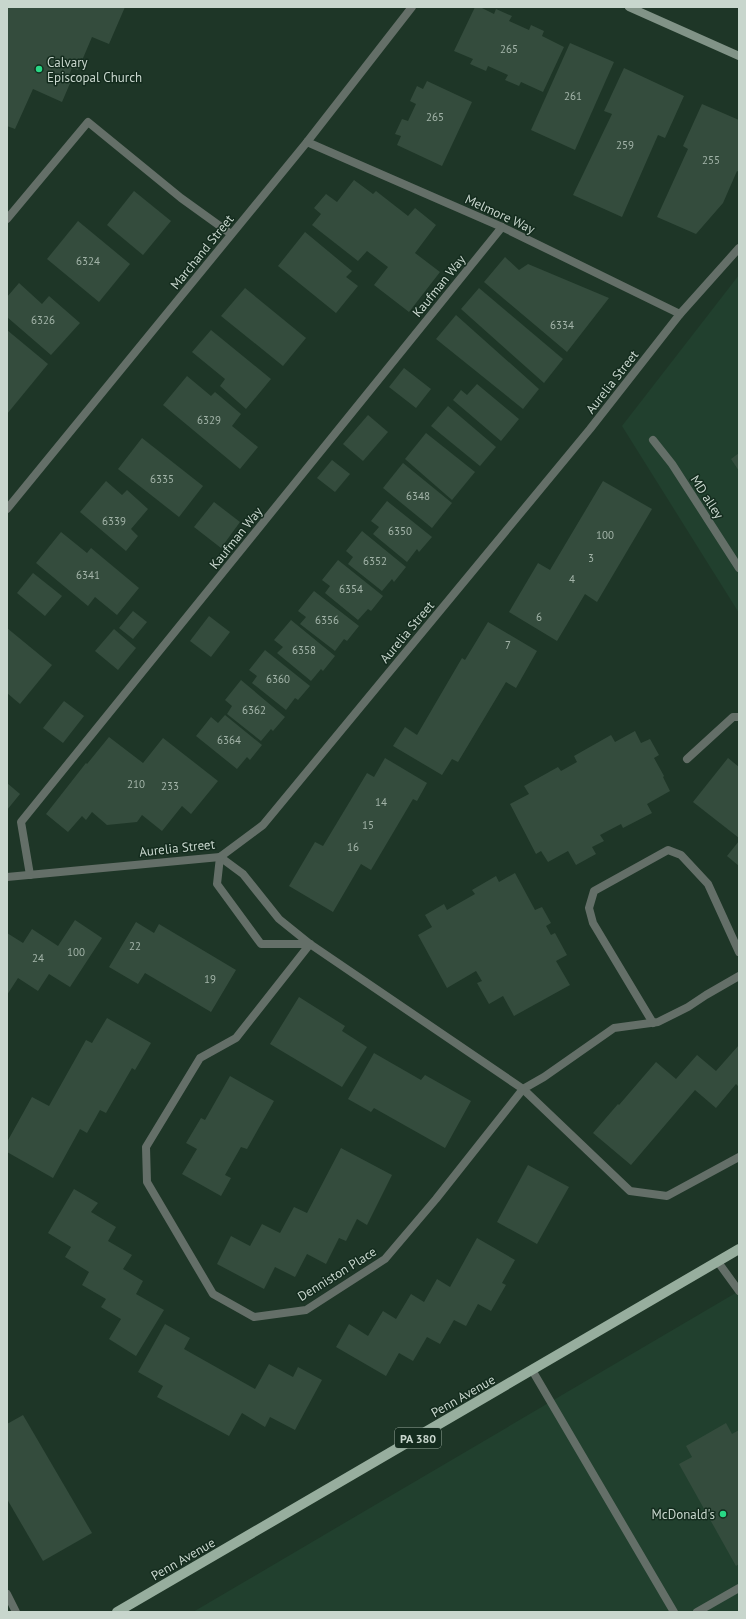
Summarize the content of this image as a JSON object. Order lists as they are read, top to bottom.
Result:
{
  "streets": {
    "main road": ["Penn Avenue", "PA 380"],
    "street": [
      "Melmore Way",
      "Marchand Street",
      "Kaufman Way",
      "Aurelia Street",
      "MD alley",
      "Denniston Place"
    ]
  },
  "crossings": [
    ["Melmore Way", "Marchand Street"],
    ["Melmore Way", "Kaufman Way"],
    ["Melmore Way", "Aurelia Street"],
    ["Kaufman Way", "Aurelia Street"]
  ],
  "places": ["Calvary Episcopal Church", "McDonald's"],
  "house_numbers": [
    "265",
    "261",
    "265",
    "259",
    "255",
    "6324",
    "6326",
    "6334",
    "6329",
    "6335",
    "6348",
    "6339",
    "6350",
    "100",
    "3",
    "6352",
    "6341",
    "4",
    "6354",
    "6",
    "6356",
    "7",
    "6358",
    "6360",
    "6362",
    "6364",
    "210",
    "233",
    "14",
    "15",
    "16",
    "22",
    "100",
    "24",
    "19"
  ]
}
